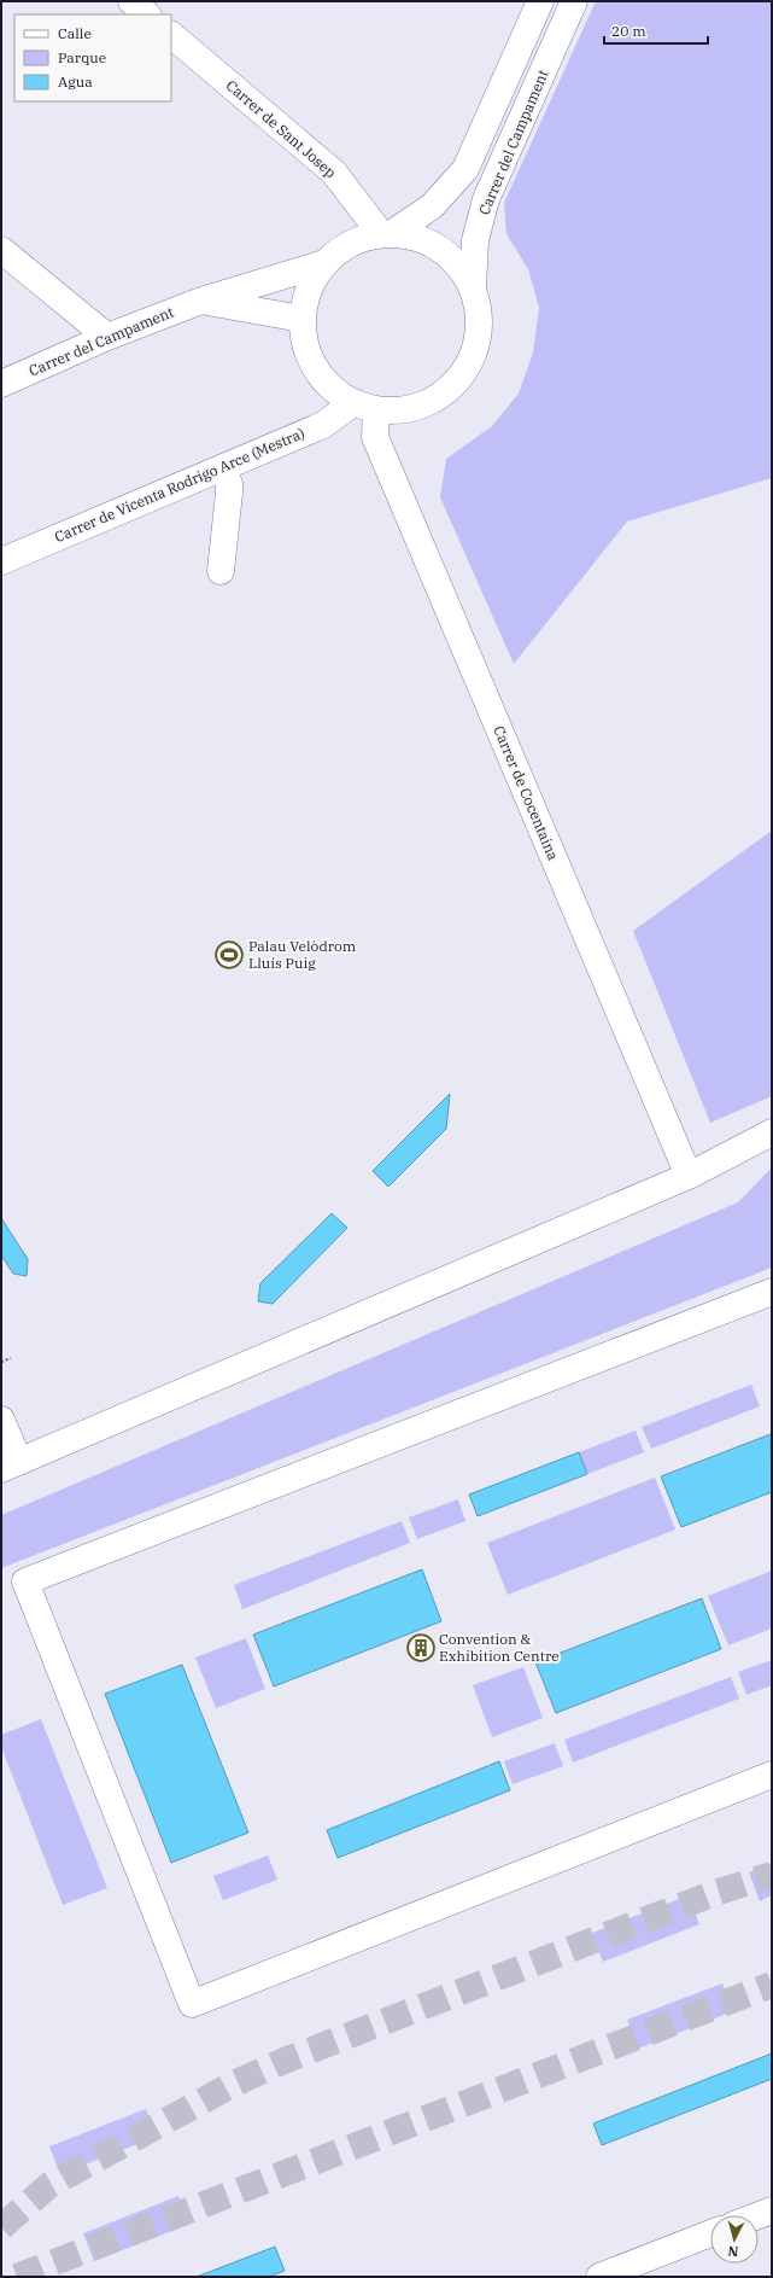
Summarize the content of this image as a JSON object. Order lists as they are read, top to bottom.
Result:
{
  "streets": {
    "street": [
      "Carrer de Sant Josep",
      "Carrer del Campament",
      "Carrer de Vicenta Rodrigo Arce (Mestra)",
      "Carrer de Cocentaina"
    ]
  },
  "crossings": [
    ["Carrer de Vicenta Rodrigo Arce (Mestra)", "Carrer de Cocentaina"]
  ],
  "places": {
    "sports": ["Palau Velòdrom Lluís Puig"],
    "building": ["Convention & Exhibition Centre"]
  },
  "legend": ["Calle", "Parque", "Agua"],
  "scale_bar": "20 m",
  "north": "bottom"
}
